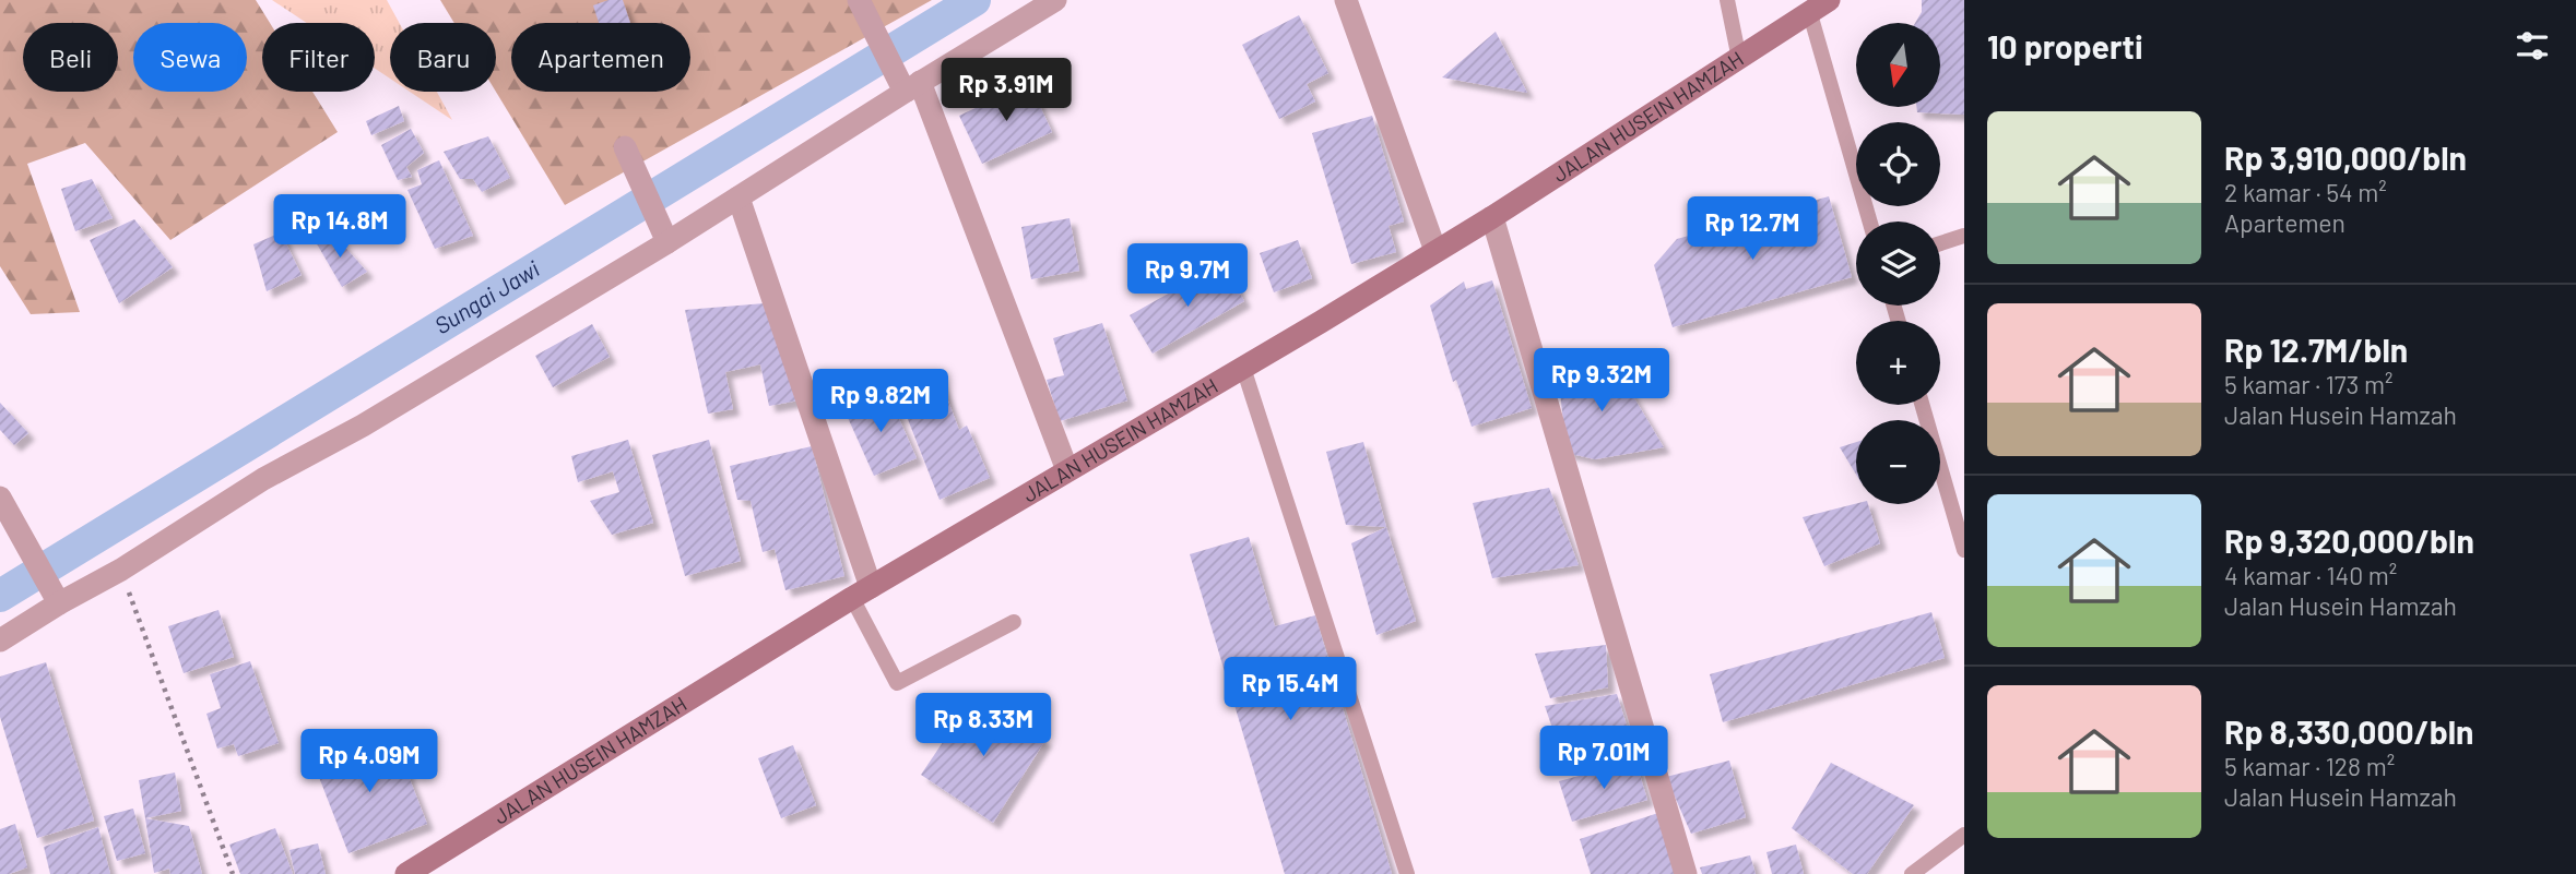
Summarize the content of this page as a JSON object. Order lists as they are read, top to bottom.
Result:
{
  "streets": {
    "street": ["JALAN HUSEIN HAMZAH"]
  },
  "water": ["Sungai Jawi"],
  "north": "bottom",
  "page": {
    "heading": "10 properti",
    "map_buttons": ["+", "−"],
    "chip": [
      "Beli",
      "Sewa",
      "Filter",
      "Baru",
      "Apartemen"
    ],
    "price": [
      "Rp 3.91M",
      "Rp 14.8M",
      "Rp 12.7M",
      "Rp 9.7M",
      "Rp 9.32M",
      "Rp 9.82M",
      "Rp 15.4M",
      "Rp 8.33M",
      "Rp 7.01M",
      "Rp 4.09M"
    ],
    "list": [
      {
        "name": "Rp 3,910,000/bln",
        "note": "2 kamar · 54 m² · Apartemen"
      },
      {
        "name": "Rp 12.7M/bln",
        "note": "5 kamar · 173 m² · Jalan Husein Hamzah"
      },
      {
        "name": "Rp 9,320,000/bln",
        "note": "4 kamar · 140 m² · Jalan Husein Hamzah"
      },
      {
        "name": "Rp 8,330,000/bln",
        "note": "5 kamar · 128 m² · Jalan Husein Hamzah"
      }
    ]
  }
}
